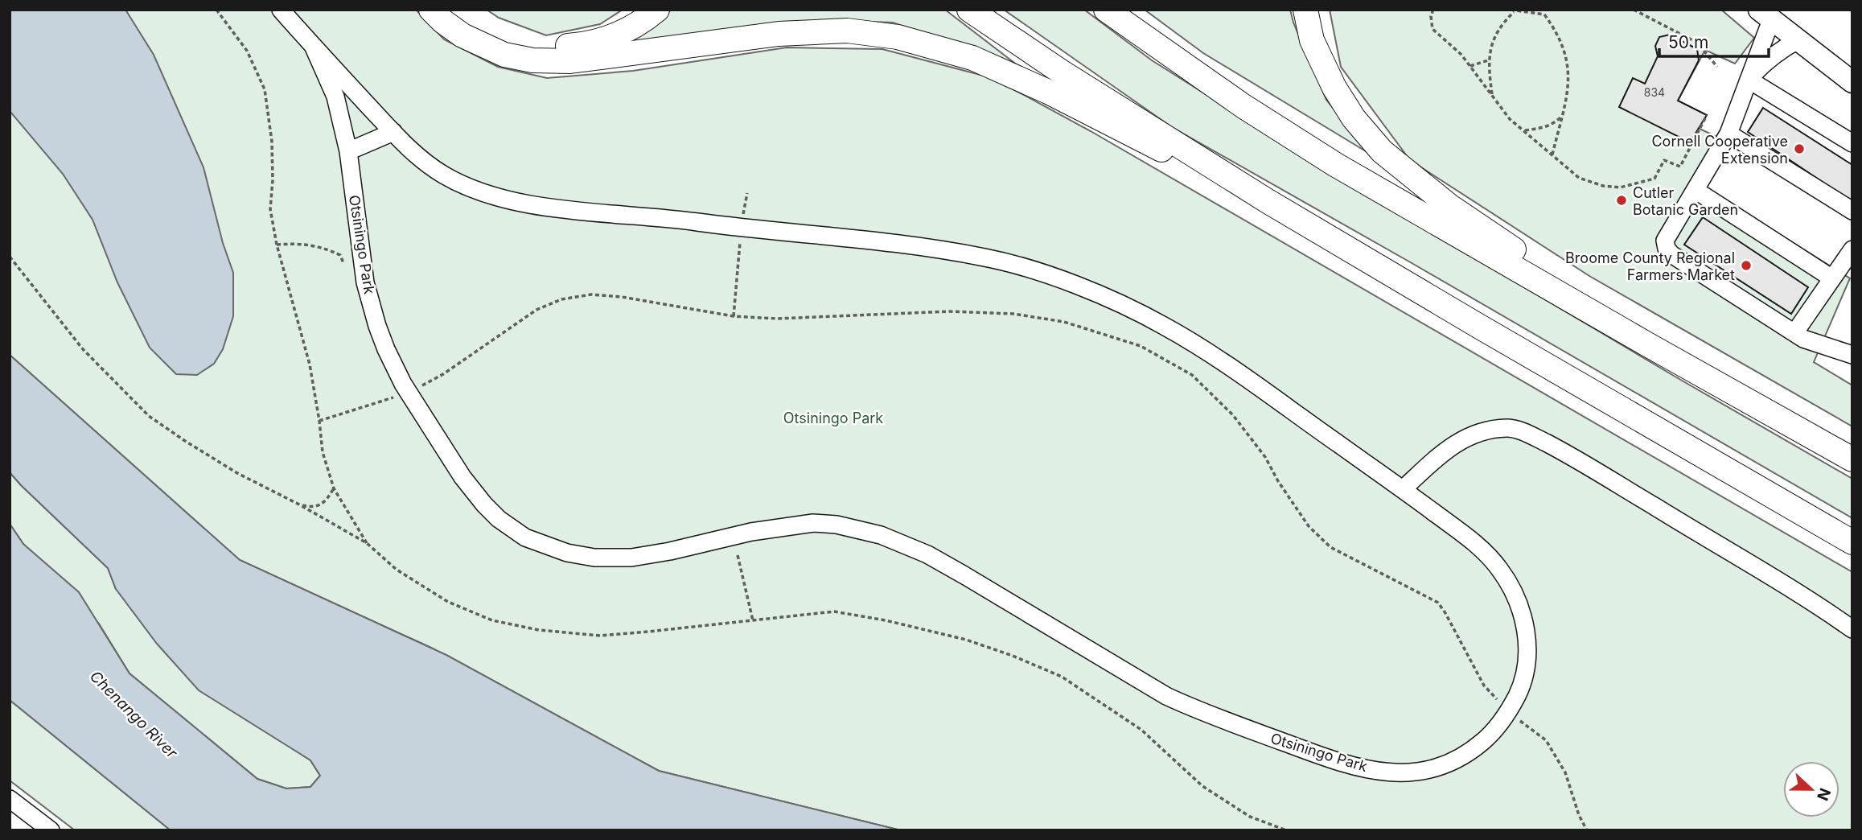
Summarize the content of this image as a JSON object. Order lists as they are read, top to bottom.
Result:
{
  "streets": {
    "street": ["Otsiningo Park"]
  },
  "water": ["Chenango River"],
  "parks": ["Otsiningo Park"],
  "places": ["Cornell Cooperative Extension", "Cutler Botanic Garden", "Broome County Regional Farmers Market"],
  "house_numbers": ["834"],
  "scale_bar": "50 m",
  "north": "right"
}
